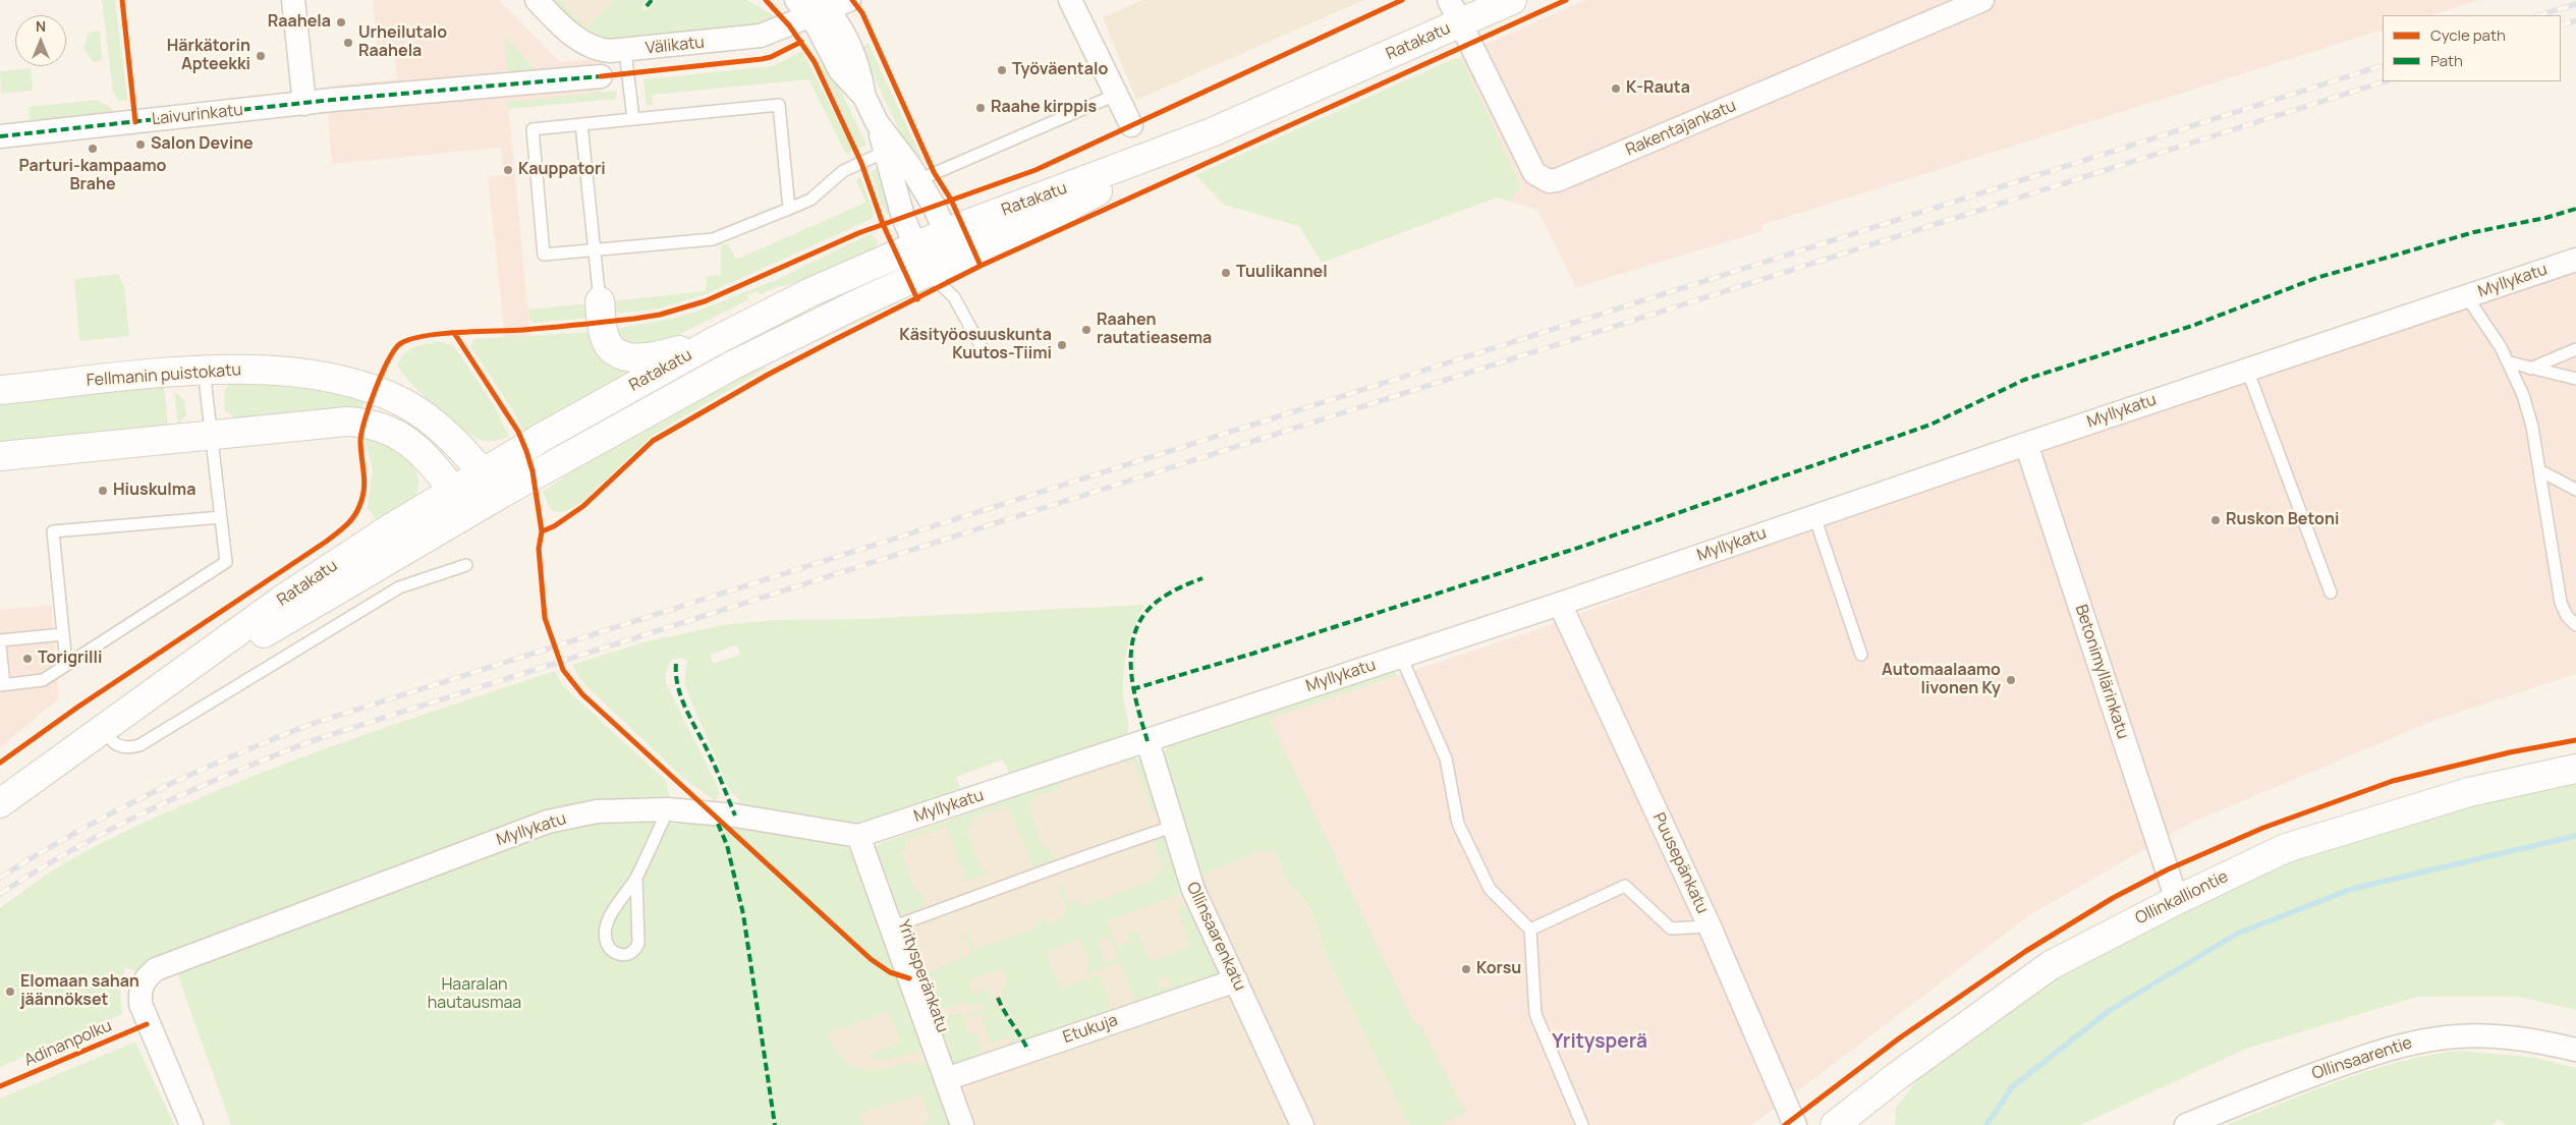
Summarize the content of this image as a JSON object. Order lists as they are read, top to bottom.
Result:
{
  "streets": {
    "main road": ["Ratakatu", "Fellmanin puistokatu", "Ollinkalliontie"],
    "street": [
      "Välikatu",
      "Laivurinkatu",
      "Rakentajankatu",
      "Myllykatu",
      "Betonimyllärinkatu",
      "Puusepänkatu",
      "Ollinsaarenkatu",
      "Yritysperänkatu",
      "Etukuja",
      "Ollinsaarentie"
    ],
    "cycle path": ["Adinanpolku"]
  },
  "crossings": [
    ["Ratakatu", "Rakentajankatu"],
    ["Ratakatu", "Fellmanin puistokatu"],
    ["Myllykatu", "Betonimyllärinkatu"],
    ["Myllykatu", "Puusepänkatu"],
    ["Myllykatu", "Ollinsaarenkatu"],
    ["Myllykatu", "Yritysperänkatu"],
    ["Betonimyllärinkatu", "Ollinkalliontie"],
    ["Ollinsaarenkatu", "Etukuja"],
    ["Yritysperänkatu", "Etukuja"]
  ],
  "districts": ["Yritysperä"],
  "parks": ["Haaralan hautausmaa"],
  "places": [
    "Raahela",
    "Urheilutalo Raahela",
    "Härkätorin Apteekki",
    "Työväentalo",
    "K-Rauta",
    "Raahe kirppis",
    "Salon Devine",
    "Parturi-kampaamo Brahe",
    "Kauppatori",
    "Tuulikannel",
    "Raahen rautatieasema",
    "Käsityöosuuskunta Kuutos-Tiimi",
    "Hiuskulma",
    "Ruskon Betoni",
    "Torigrilli",
    "Automaalaamo Iivonen Ky",
    "Korsu",
    "Elomaan sahan jäännökset"
  ],
  "legend": ["Cycle path", "Path"],
  "north": "top"
}
